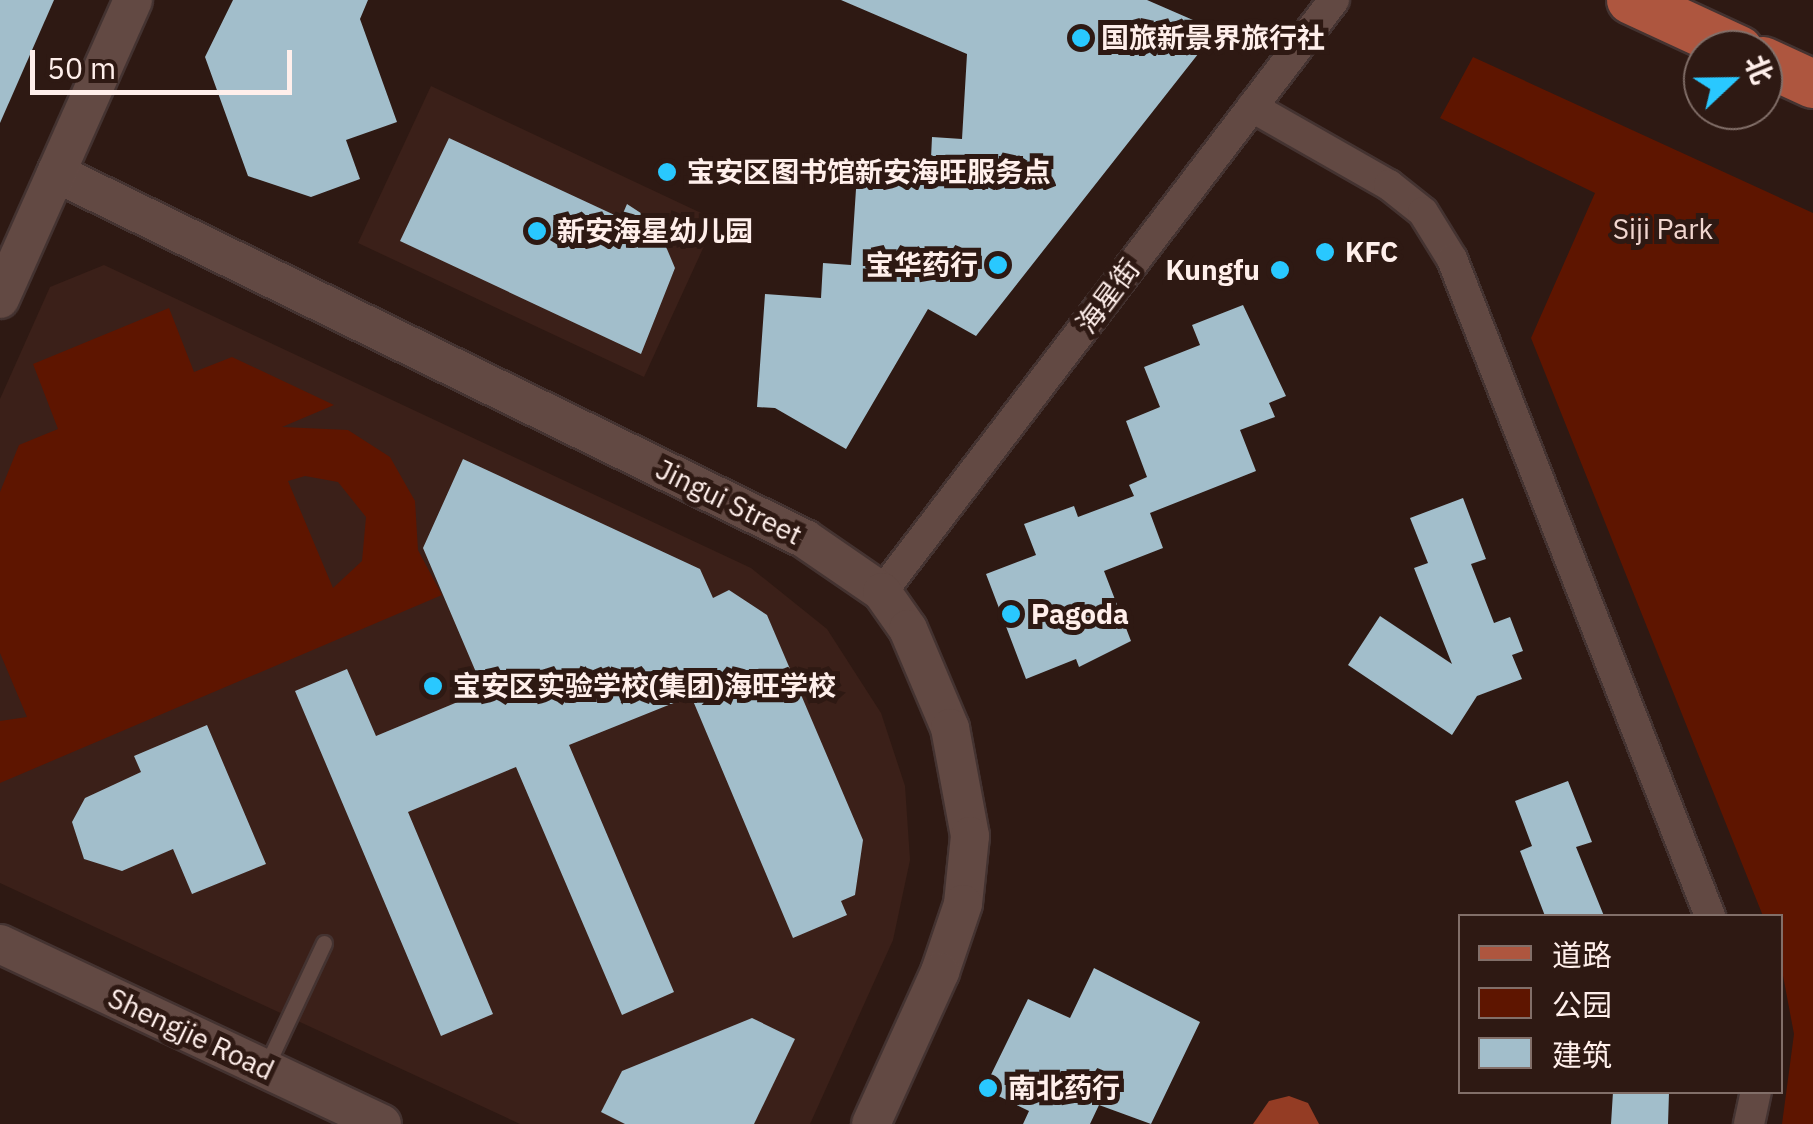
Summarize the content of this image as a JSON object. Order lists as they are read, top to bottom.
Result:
{
  "streets": {
    "street": ["海星街", "Jingui Street", "Shengjie Road"]
  },
  "crossings": [
    ["海星街", "Jingui Street"]
  ],
  "parks": ["Siji Park"],
  "places": [
    "国旅新景界旅行社",
    "宝安区图书馆新安海旺服务点",
    "新安海星幼儿园",
    "KFC",
    "宝华药行",
    "Kungfu",
    "Pagoda",
    "宝安区实验学校(集团)海旺学校",
    "南北药行"
  ],
  "legend": ["道路", "公园", "建筑"],
  "scale_bar": "50 m",
  "north": "right"
}
